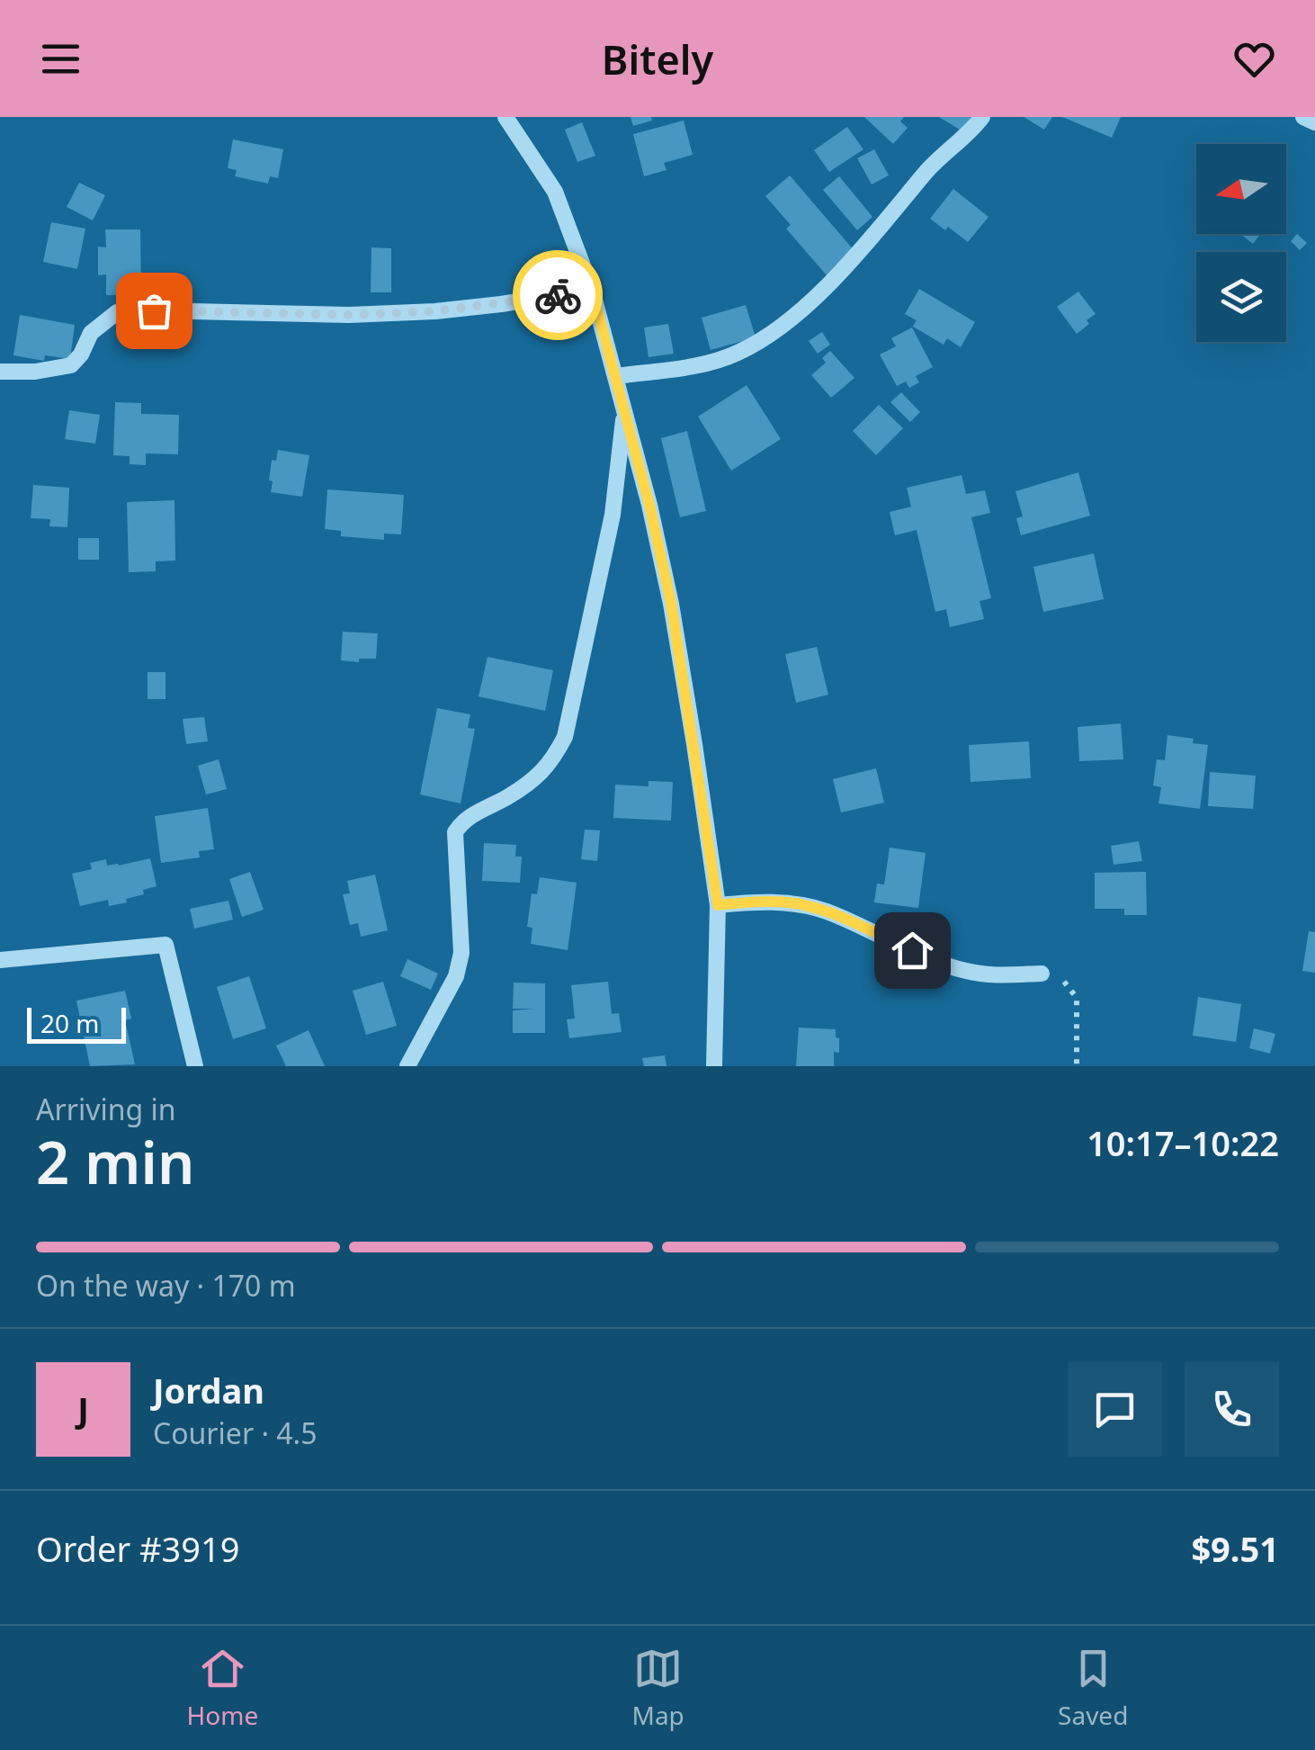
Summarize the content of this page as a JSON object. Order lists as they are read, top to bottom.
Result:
{
  "scale_bar": "20 m",
  "north": "left",
  "page": {
    "header": "Bitely",
    "scale": "20 m",
    "heading": ["2 min", "Arriving in", "10:17–10:22"],
    "panel": [
      "Jordan",
      "Courier · 4.5",
      "Order #3919",
      "$9.51"
    ],
    "bar": "On the way · 170 m",
    "round": "J",
    "tabs": ["Home", "Map", "Saved"]
  }
}
